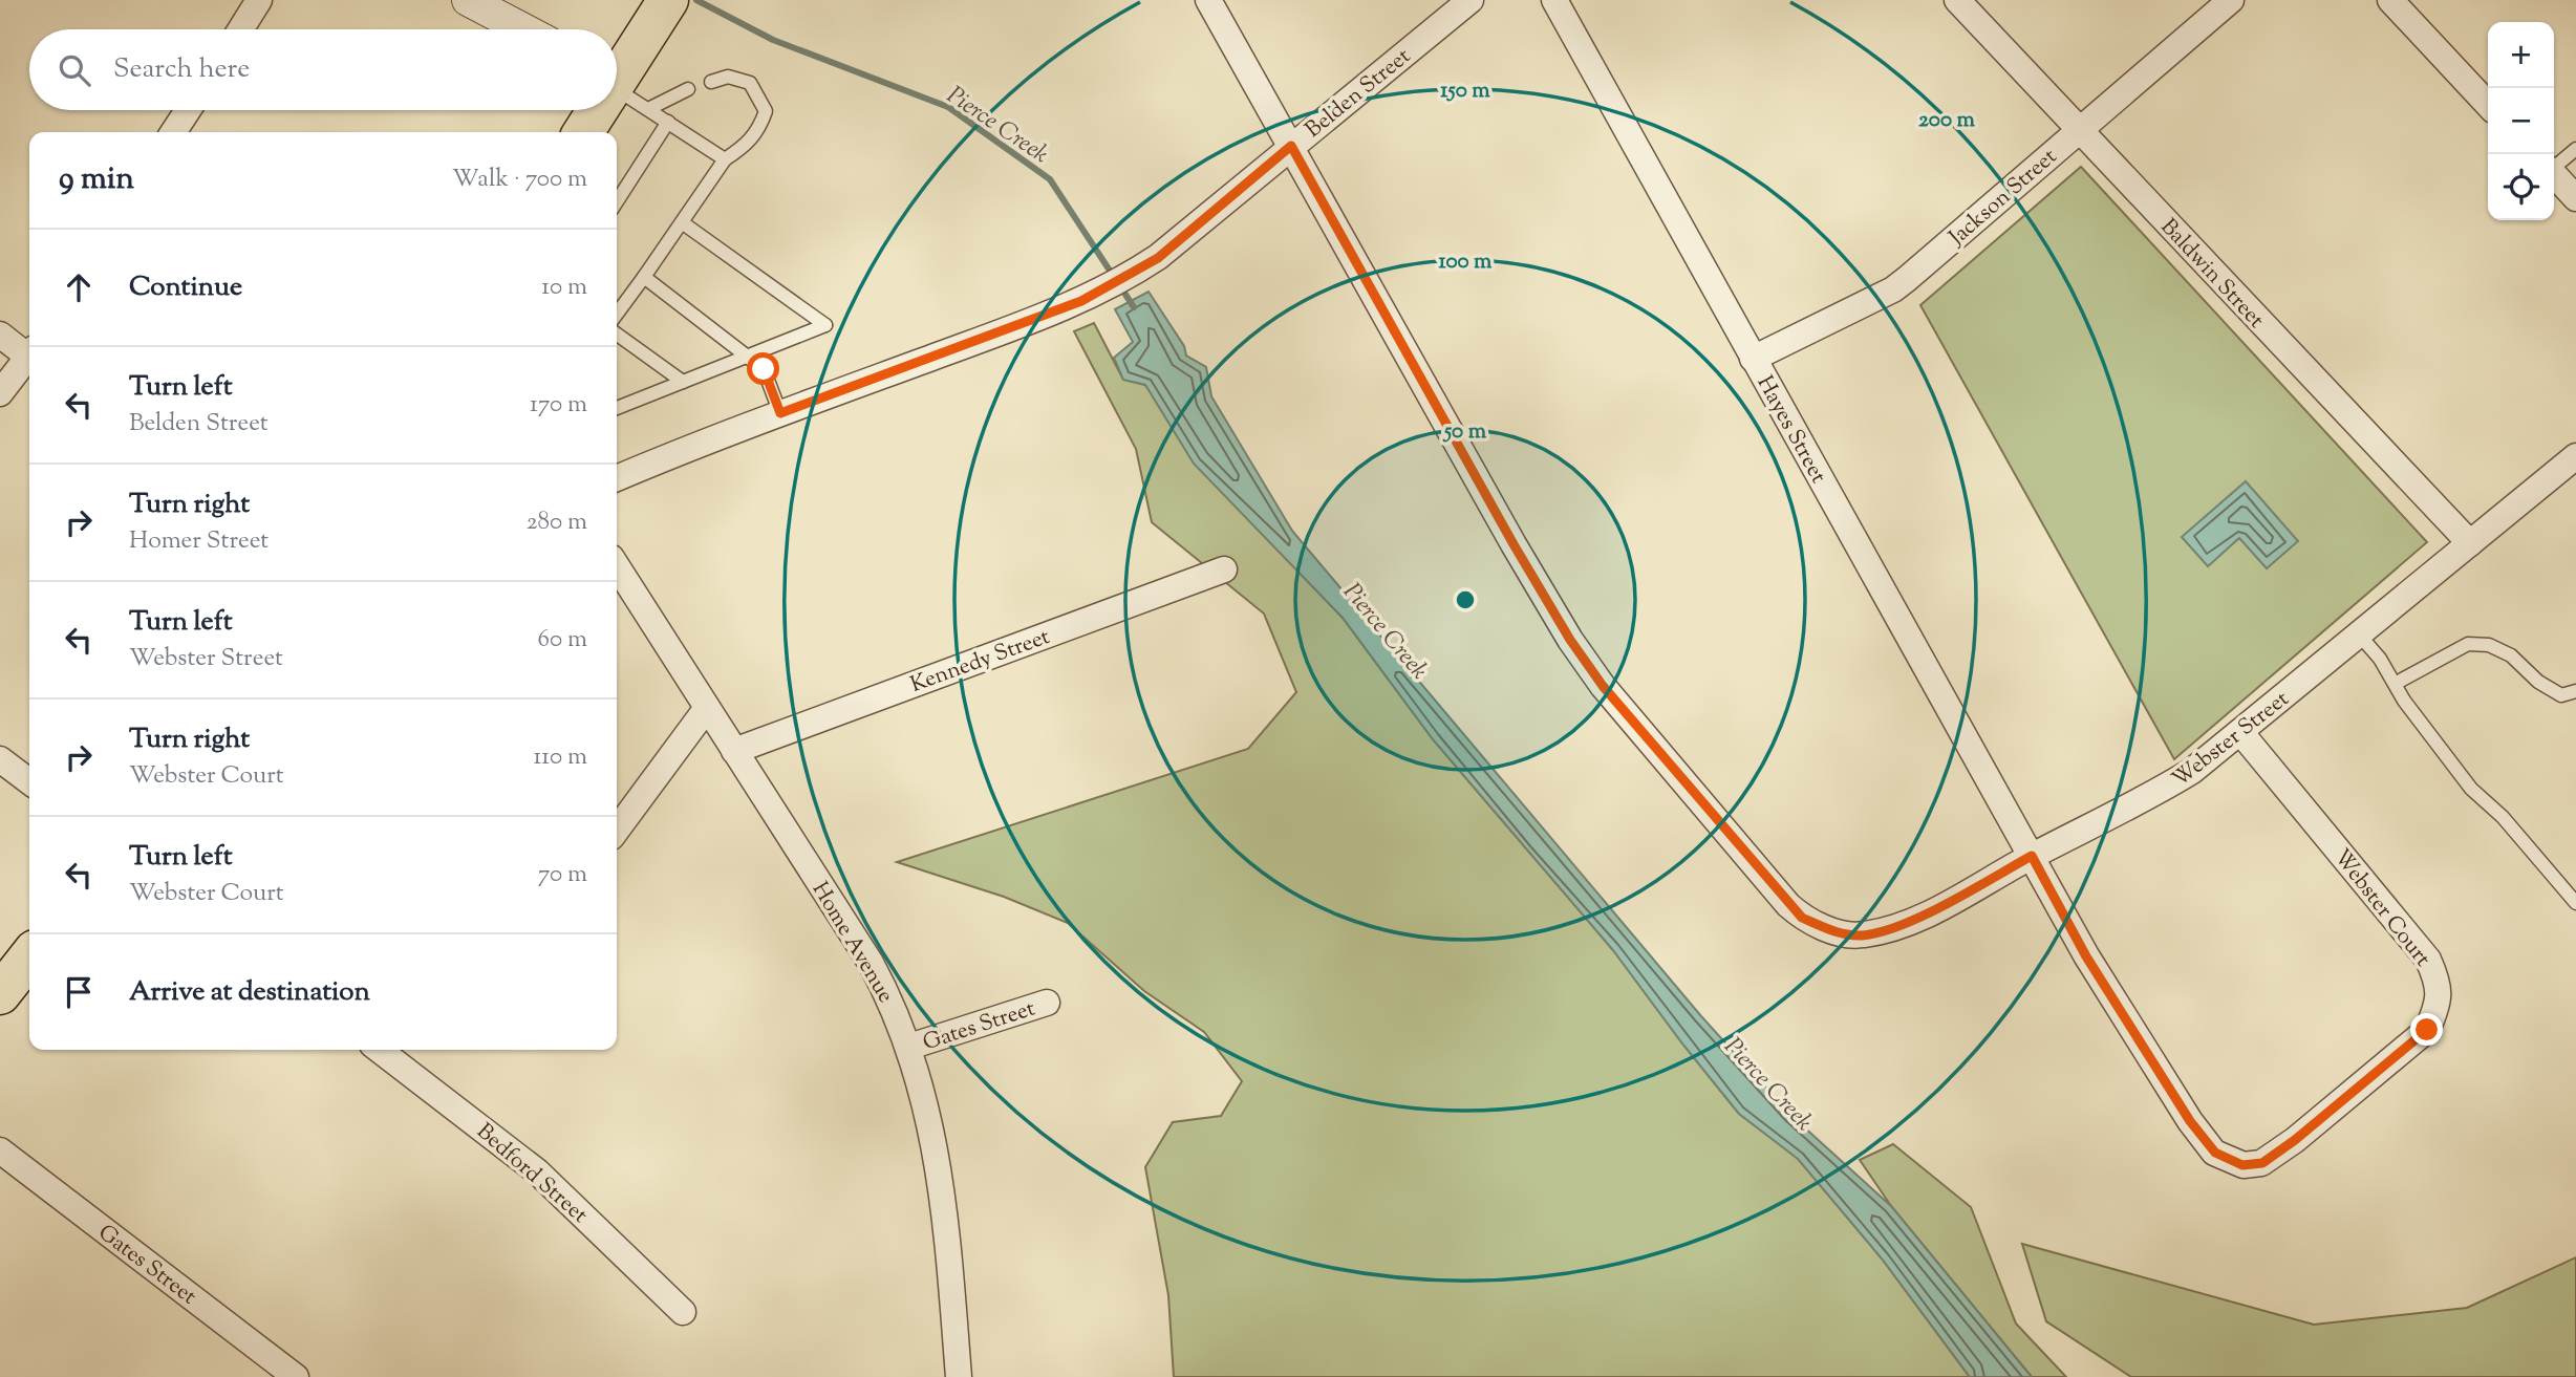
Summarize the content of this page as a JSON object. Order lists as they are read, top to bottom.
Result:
{
  "streets": {
    "street": [
      "Belden Street",
      "Jackson Street",
      "Baldwin Street",
      "Hayes Street",
      "Kennedy Street",
      "Webster Street",
      "Webster Court",
      "Home Avenue",
      "Gates Street",
      "Bedford Street"
    ]
  },
  "crossings": [
    ["Belden Street", "Webster Street"],
    ["Jackson Street", "Baldwin Street"],
    ["Jackson Street", "Hayes Street"],
    ["Baldwin Street", "Webster Street"],
    ["Hayes Street", "Webster Street"],
    ["Hayes Street", "Webster Court"],
    ["Kennedy Street", "Home Avenue"],
    ["Webster Street", "Webster Court"],
    ["Home Avenue", "Gates Street"]
  ],
  "water": ["Pierce Creek"],
  "page": {
    "map_buttons": ["+", "−"],
    "search": "Search here",
    "heading": ["9 min", "Walk · 700 m"],
    "list": [
      ["Continue", "10 m"],
      ["Turn left", "Belden Street", "170 m"],
      ["Turn right", "Homer Street", "280 m"],
      ["Turn left", "Webster Street", "60 m"],
      ["Turn right", "Webster Court", "110 m"],
      ["Turn left", "Webster Court", "70 m"],
      "Arrive at destination"
    ]
  },
  "rings": [
    "150 m",
    "200 m",
    "100 m",
    "50 m"
  ]
}
